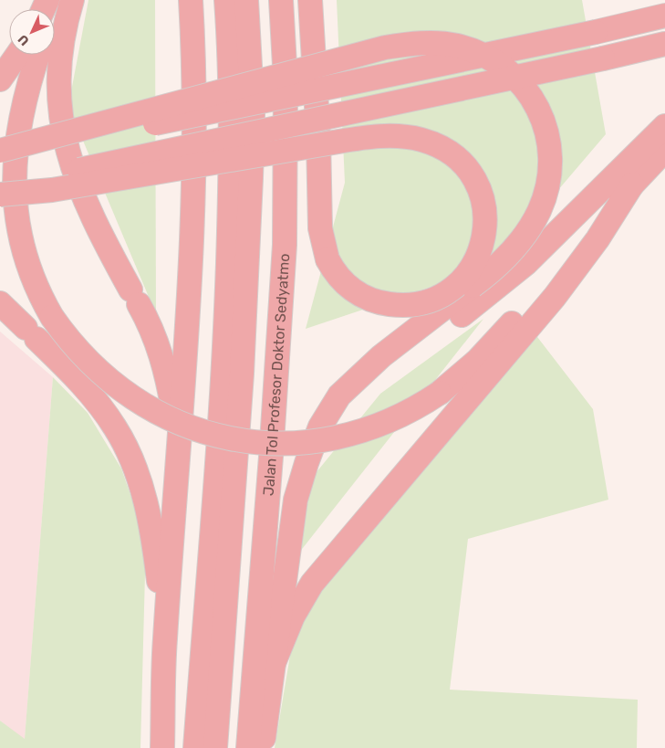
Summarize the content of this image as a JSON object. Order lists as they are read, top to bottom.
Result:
{
  "streets": {
    "highway": ["Jalan Tol Profesor Doktor Sedyatmo"]
  },
  "north": "bottom left"
}
